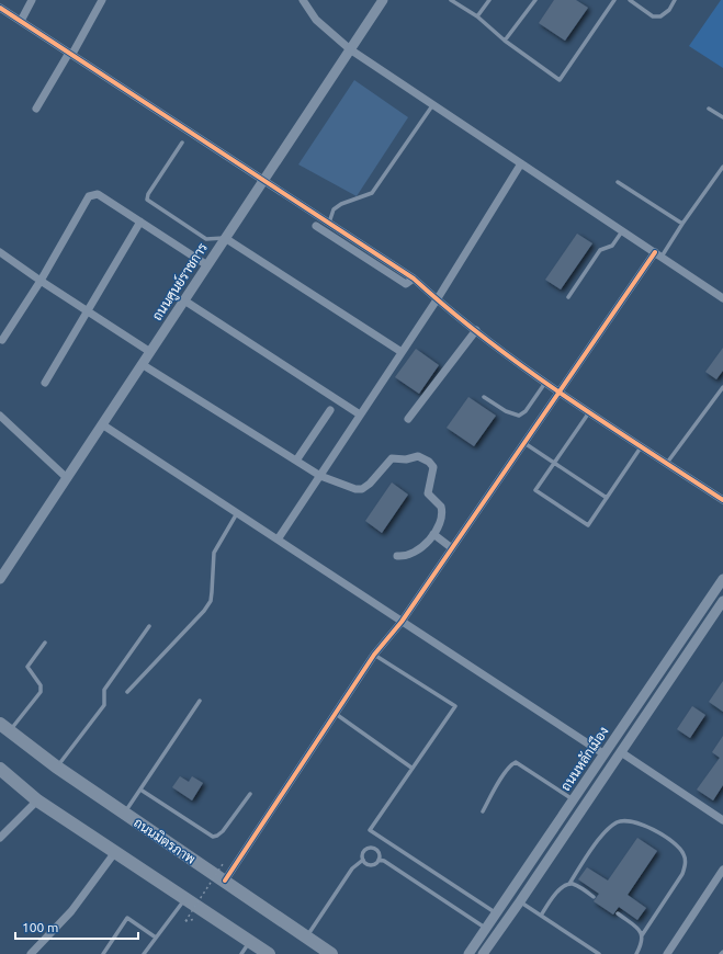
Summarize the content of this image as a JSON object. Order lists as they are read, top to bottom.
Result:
{
  "streets": {
    "main road": ["ถนนมิตรภาพ"],
    "street": ["ถนนศูนย์ราชการ", "ถนนหลักเมือง"]
  },
  "scale_bar": "100 m"
}
